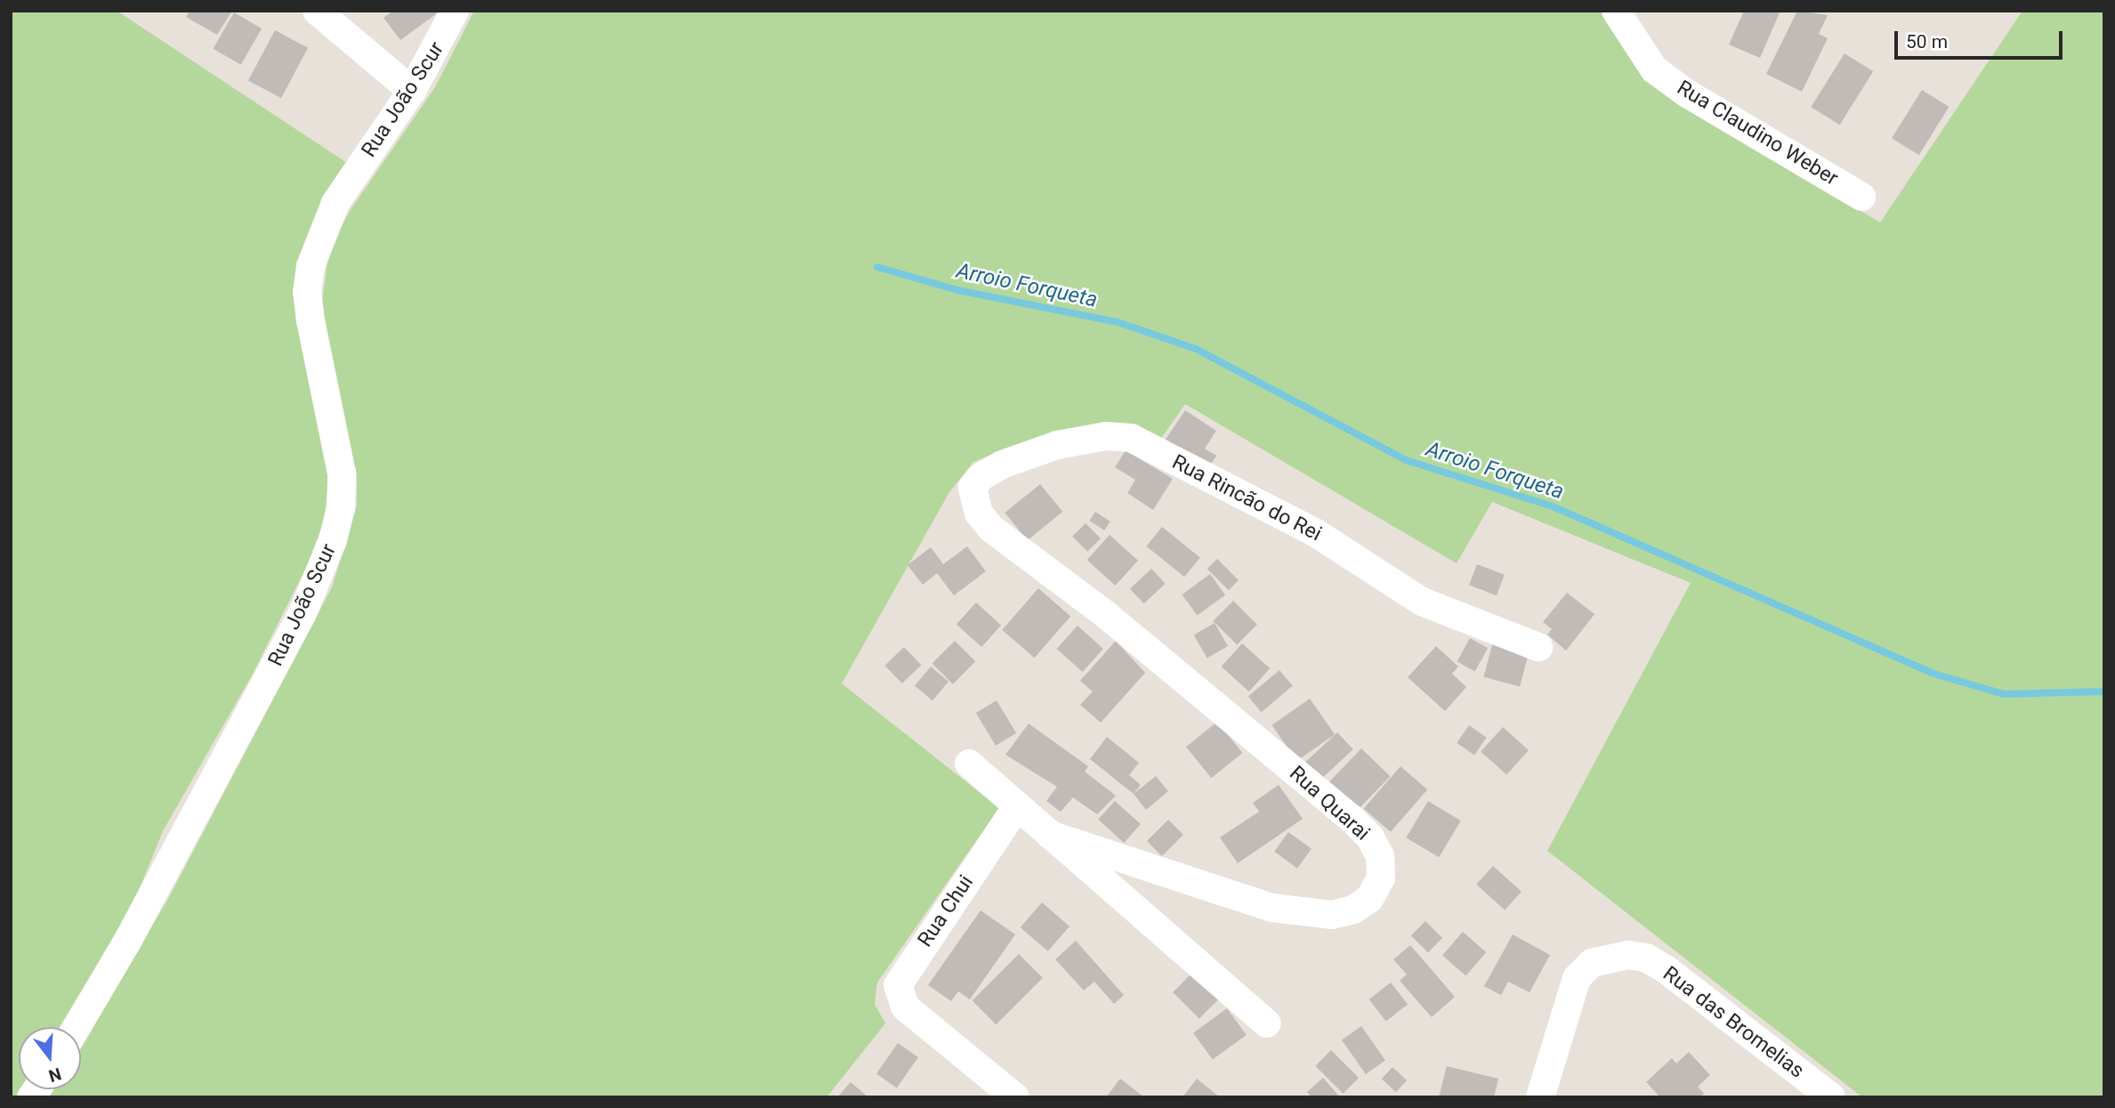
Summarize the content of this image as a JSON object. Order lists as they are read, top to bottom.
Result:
{
  "streets": {
    "street": [
      "Rua João Scur",
      "Rua Claudino Weber",
      "Rua Rincão do Rei",
      "Rua Quarai",
      "Rua Chui",
      "Rua das Bromelias"
    ]
  },
  "crossings": [
    ["Rua Rincão do Rei", "Rua Quarai"]
  ],
  "water": ["Arroio Forqueta"],
  "scale_bar": "50 m",
  "north": "bottom"
}
